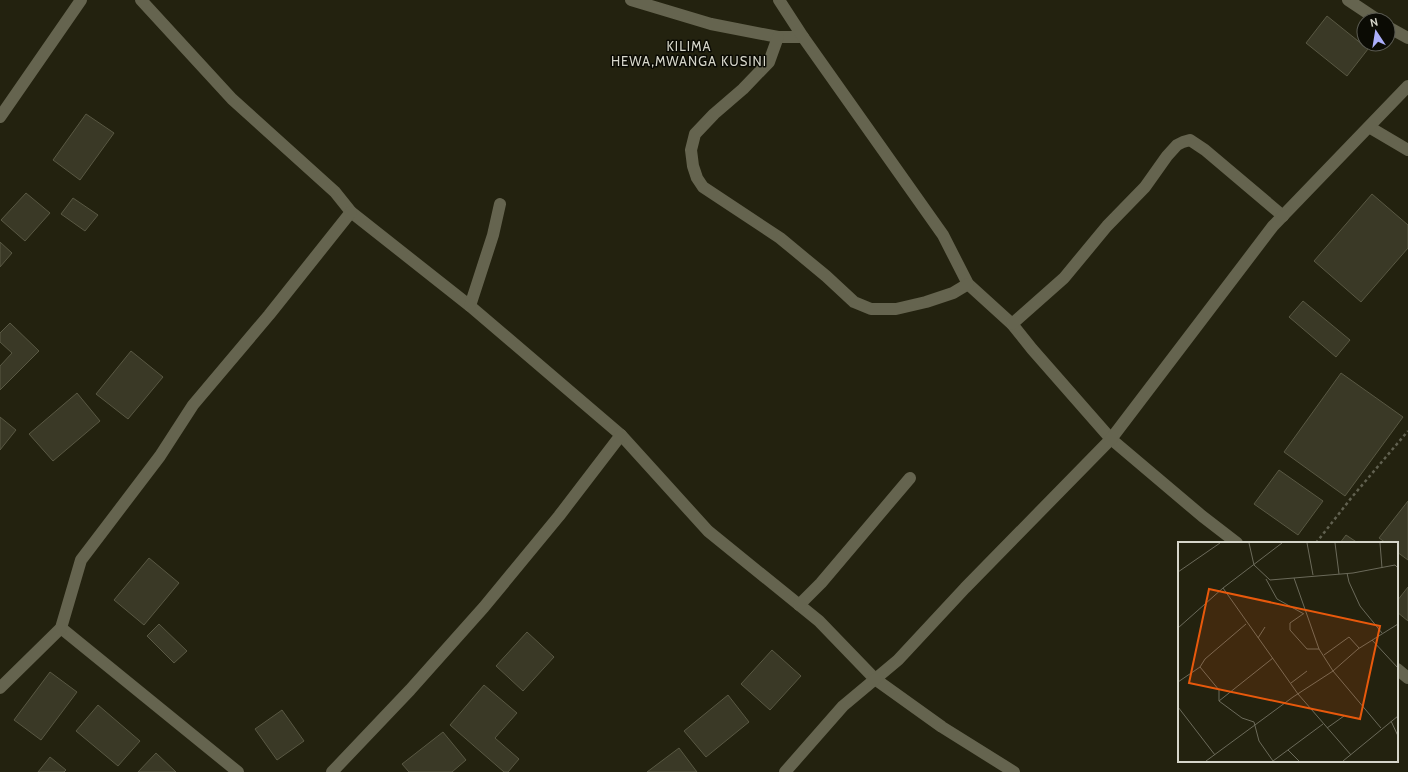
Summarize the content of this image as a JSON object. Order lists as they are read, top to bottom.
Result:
{
  "districts": ["KILIMA HEWA,MWANGA KUSINI"],
  "north": "top"
}
